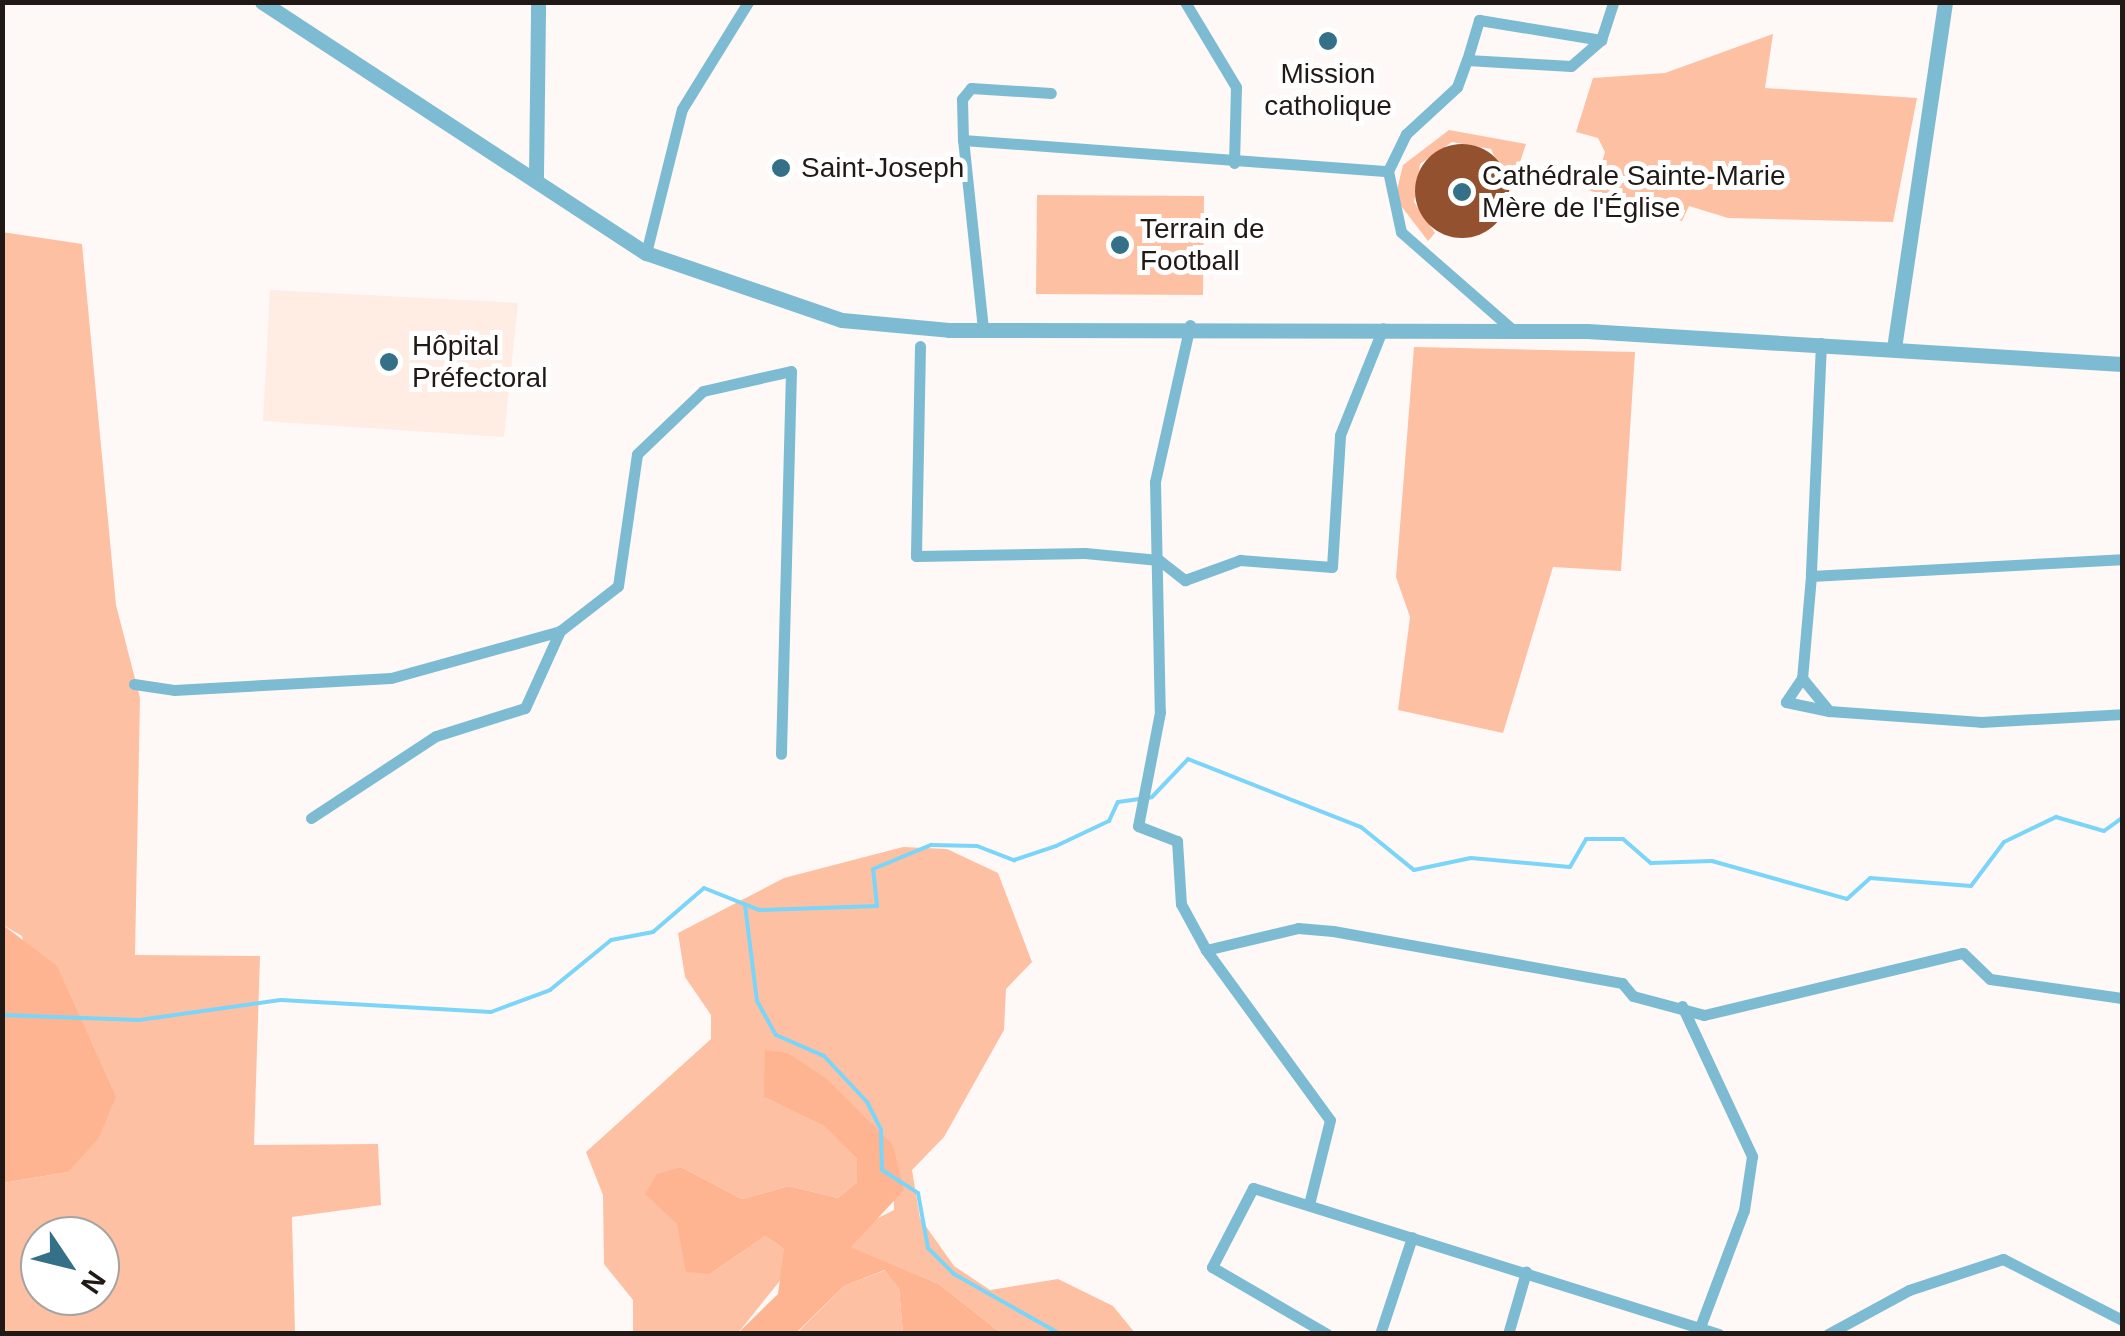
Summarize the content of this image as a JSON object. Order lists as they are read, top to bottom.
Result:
{
  "places": [
    "Mission catholique",
    "Saint-Joseph",
    "Cathédrale Sainte-Marie Mère de l'Église",
    "Terrain de Football",
    "Hôpital Préfectoral"
  ],
  "north": "bottom right"
}
